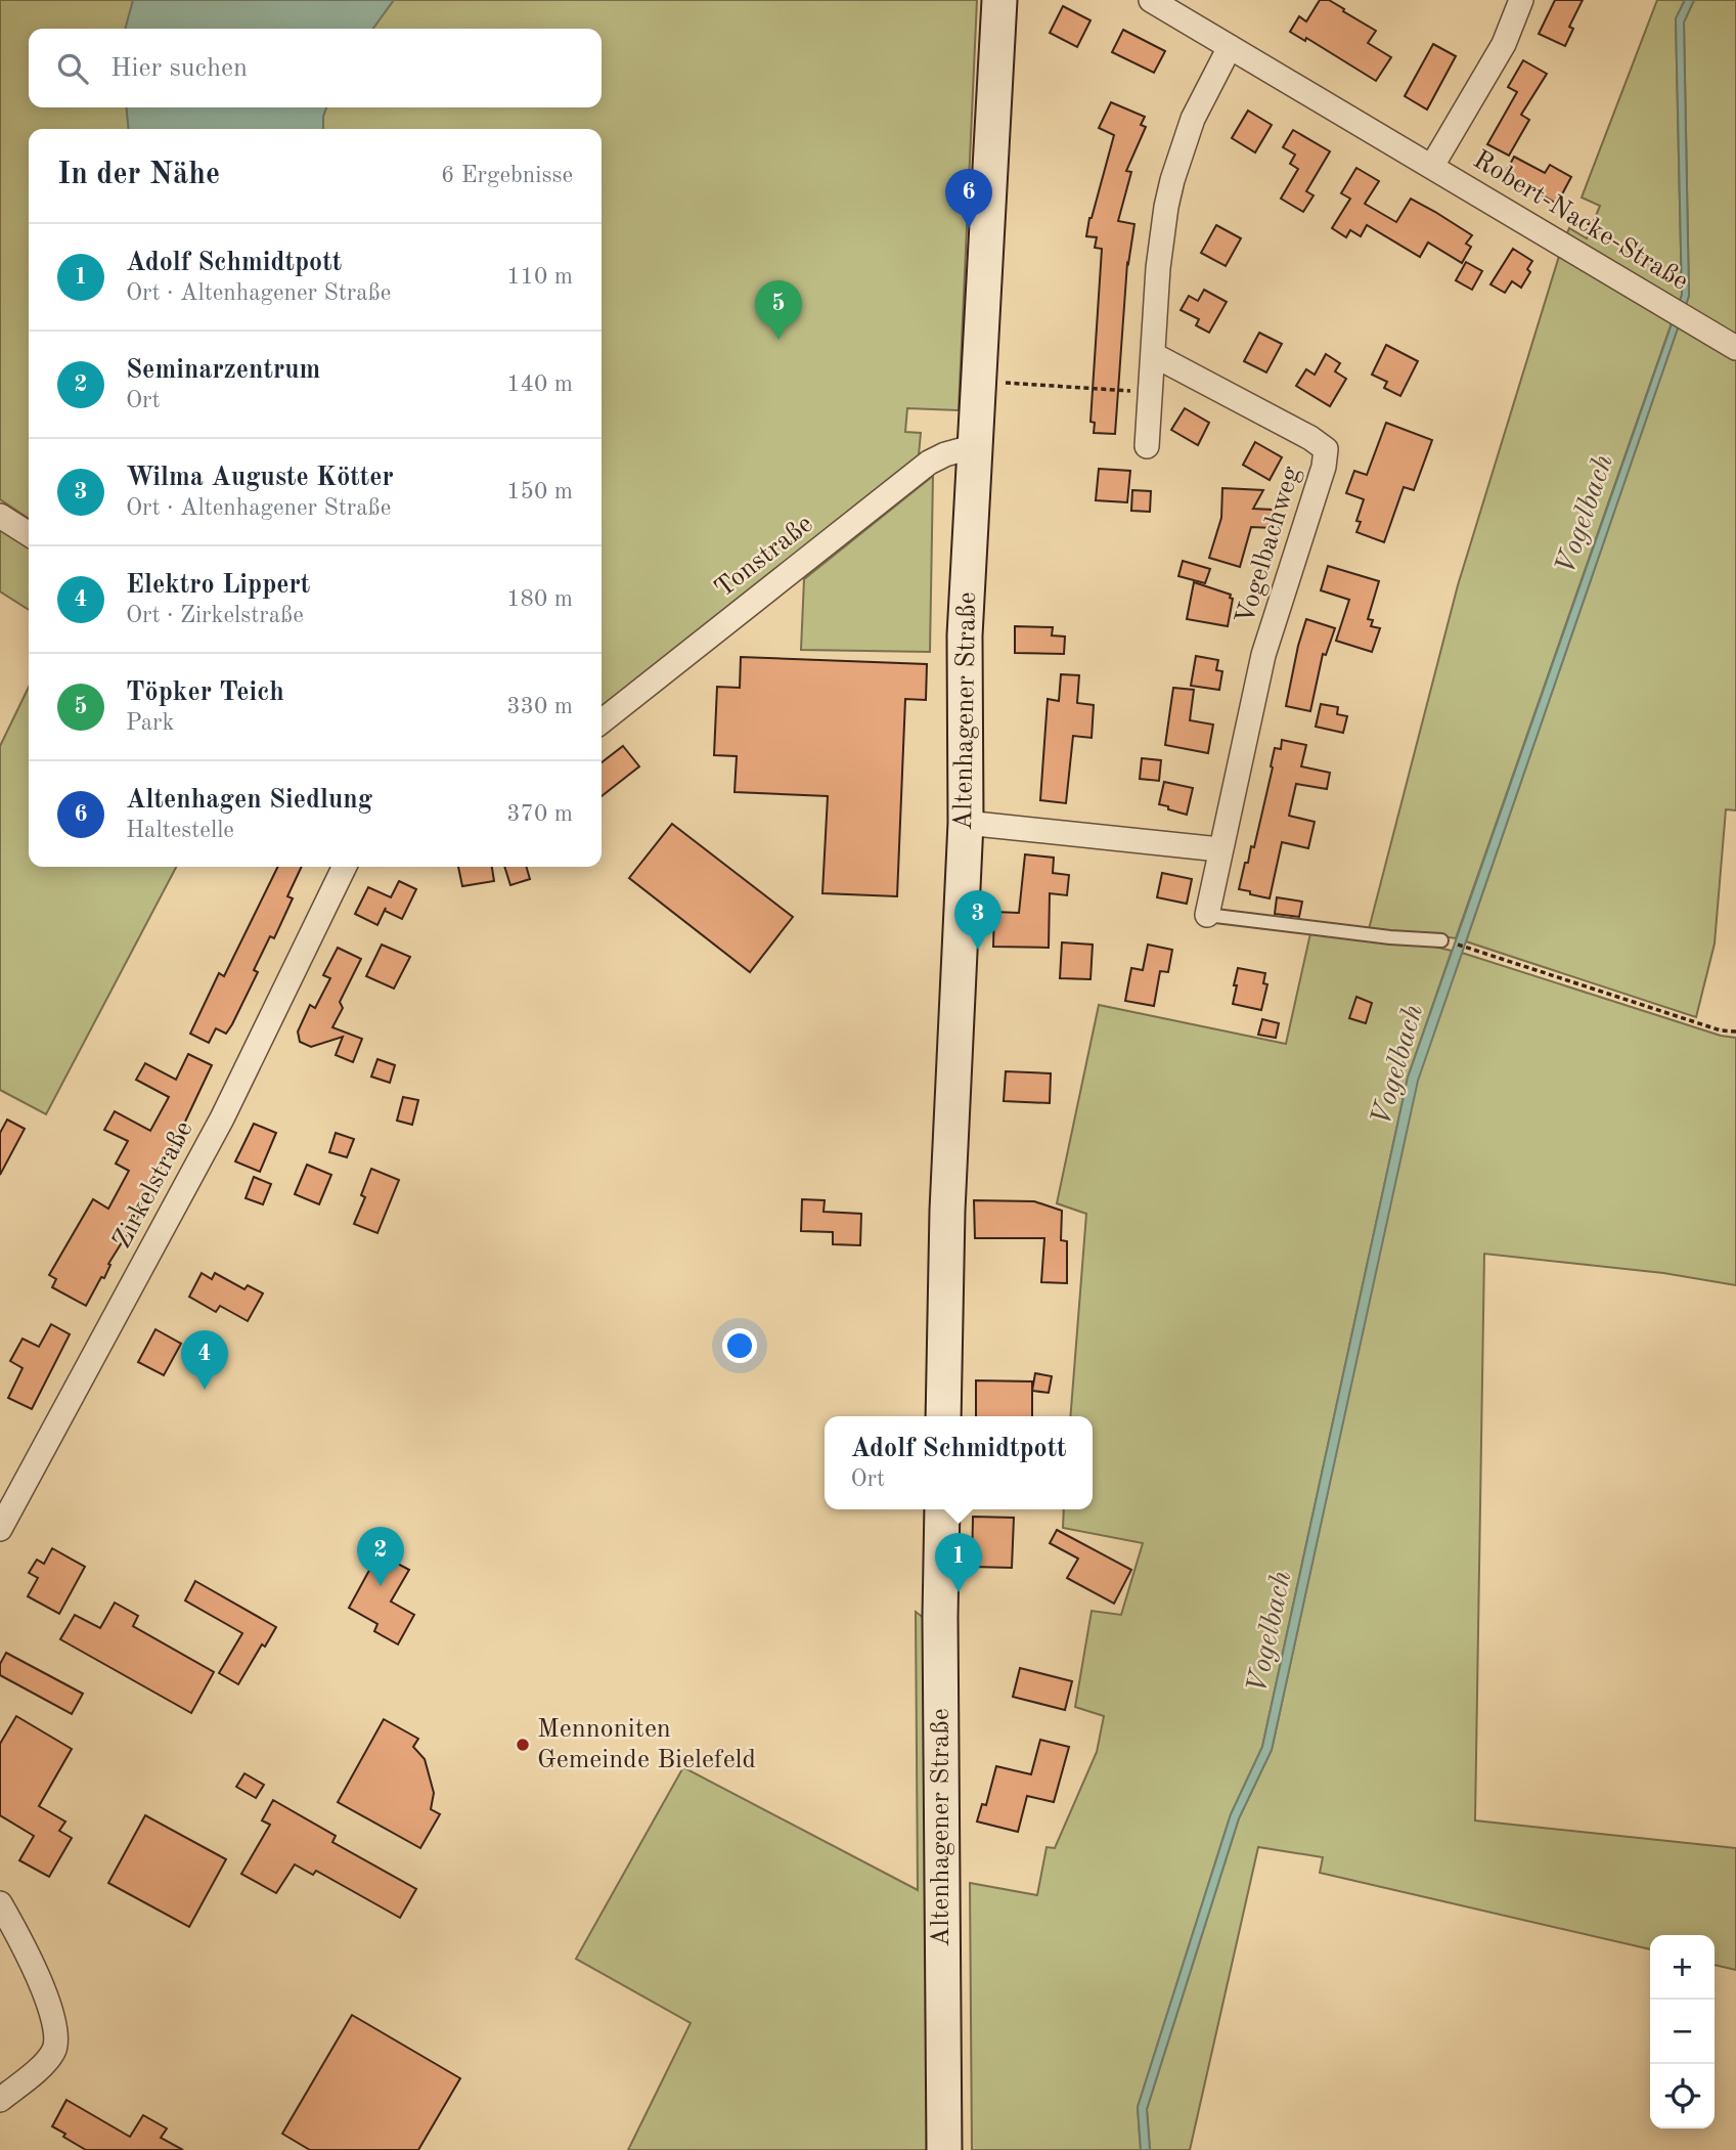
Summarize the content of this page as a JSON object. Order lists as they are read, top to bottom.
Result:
{
  "streets": {
    "main road": ["Altenhagener Straße"],
    "street": [
      "Robert-Nacke-Straße",
      "Vogelbachweg",
      "Tonstraße",
      "Zirkelstraße"
    ]
  },
  "crossings": [
    ["Tonstraße", "Altenhagener Straße"]
  ],
  "water": ["Vogelbach"],
  "places": ["Mennoniten Gemeinde Bielefeld"],
  "page": {
    "search": "Hier suchen",
    "heading": ["In der Nähe", "6 Ergebnisse"],
    "pins": [
      "6",
      "5",
      "3",
      "4",
      "2",
      "1"
    ],
    "list": [
      {
        "mark": "1",
        "name": "Adolf Schmidtpott",
        "note": "Ort · Altenhagener Straße",
        "value": "110 m"
      },
      {
        "mark": "2",
        "name": "Seminarzentrum",
        "note": "Ort",
        "value": "140 m"
      },
      {
        "mark": "3",
        "name": "Wilma Auguste Kötter",
        "note": "Ort · Altenhagener Straße",
        "value": "150 m"
      },
      {
        "mark": "4",
        "name": "Elektro Lippert",
        "note": "Ort · Zirkelstraße",
        "value": "180 m"
      },
      {
        "mark": "5",
        "name": "Töpker Teich",
        "note": "Park",
        "value": "330 m"
      },
      {
        "mark": "6",
        "name": "Altenhagen Siedlung",
        "note": "Haltestelle",
        "value": "370 m"
      }
    ],
    "popup": ["Adolf Schmidtpott", "Ort"],
    "map_buttons": ["+", "−"]
  }
}
